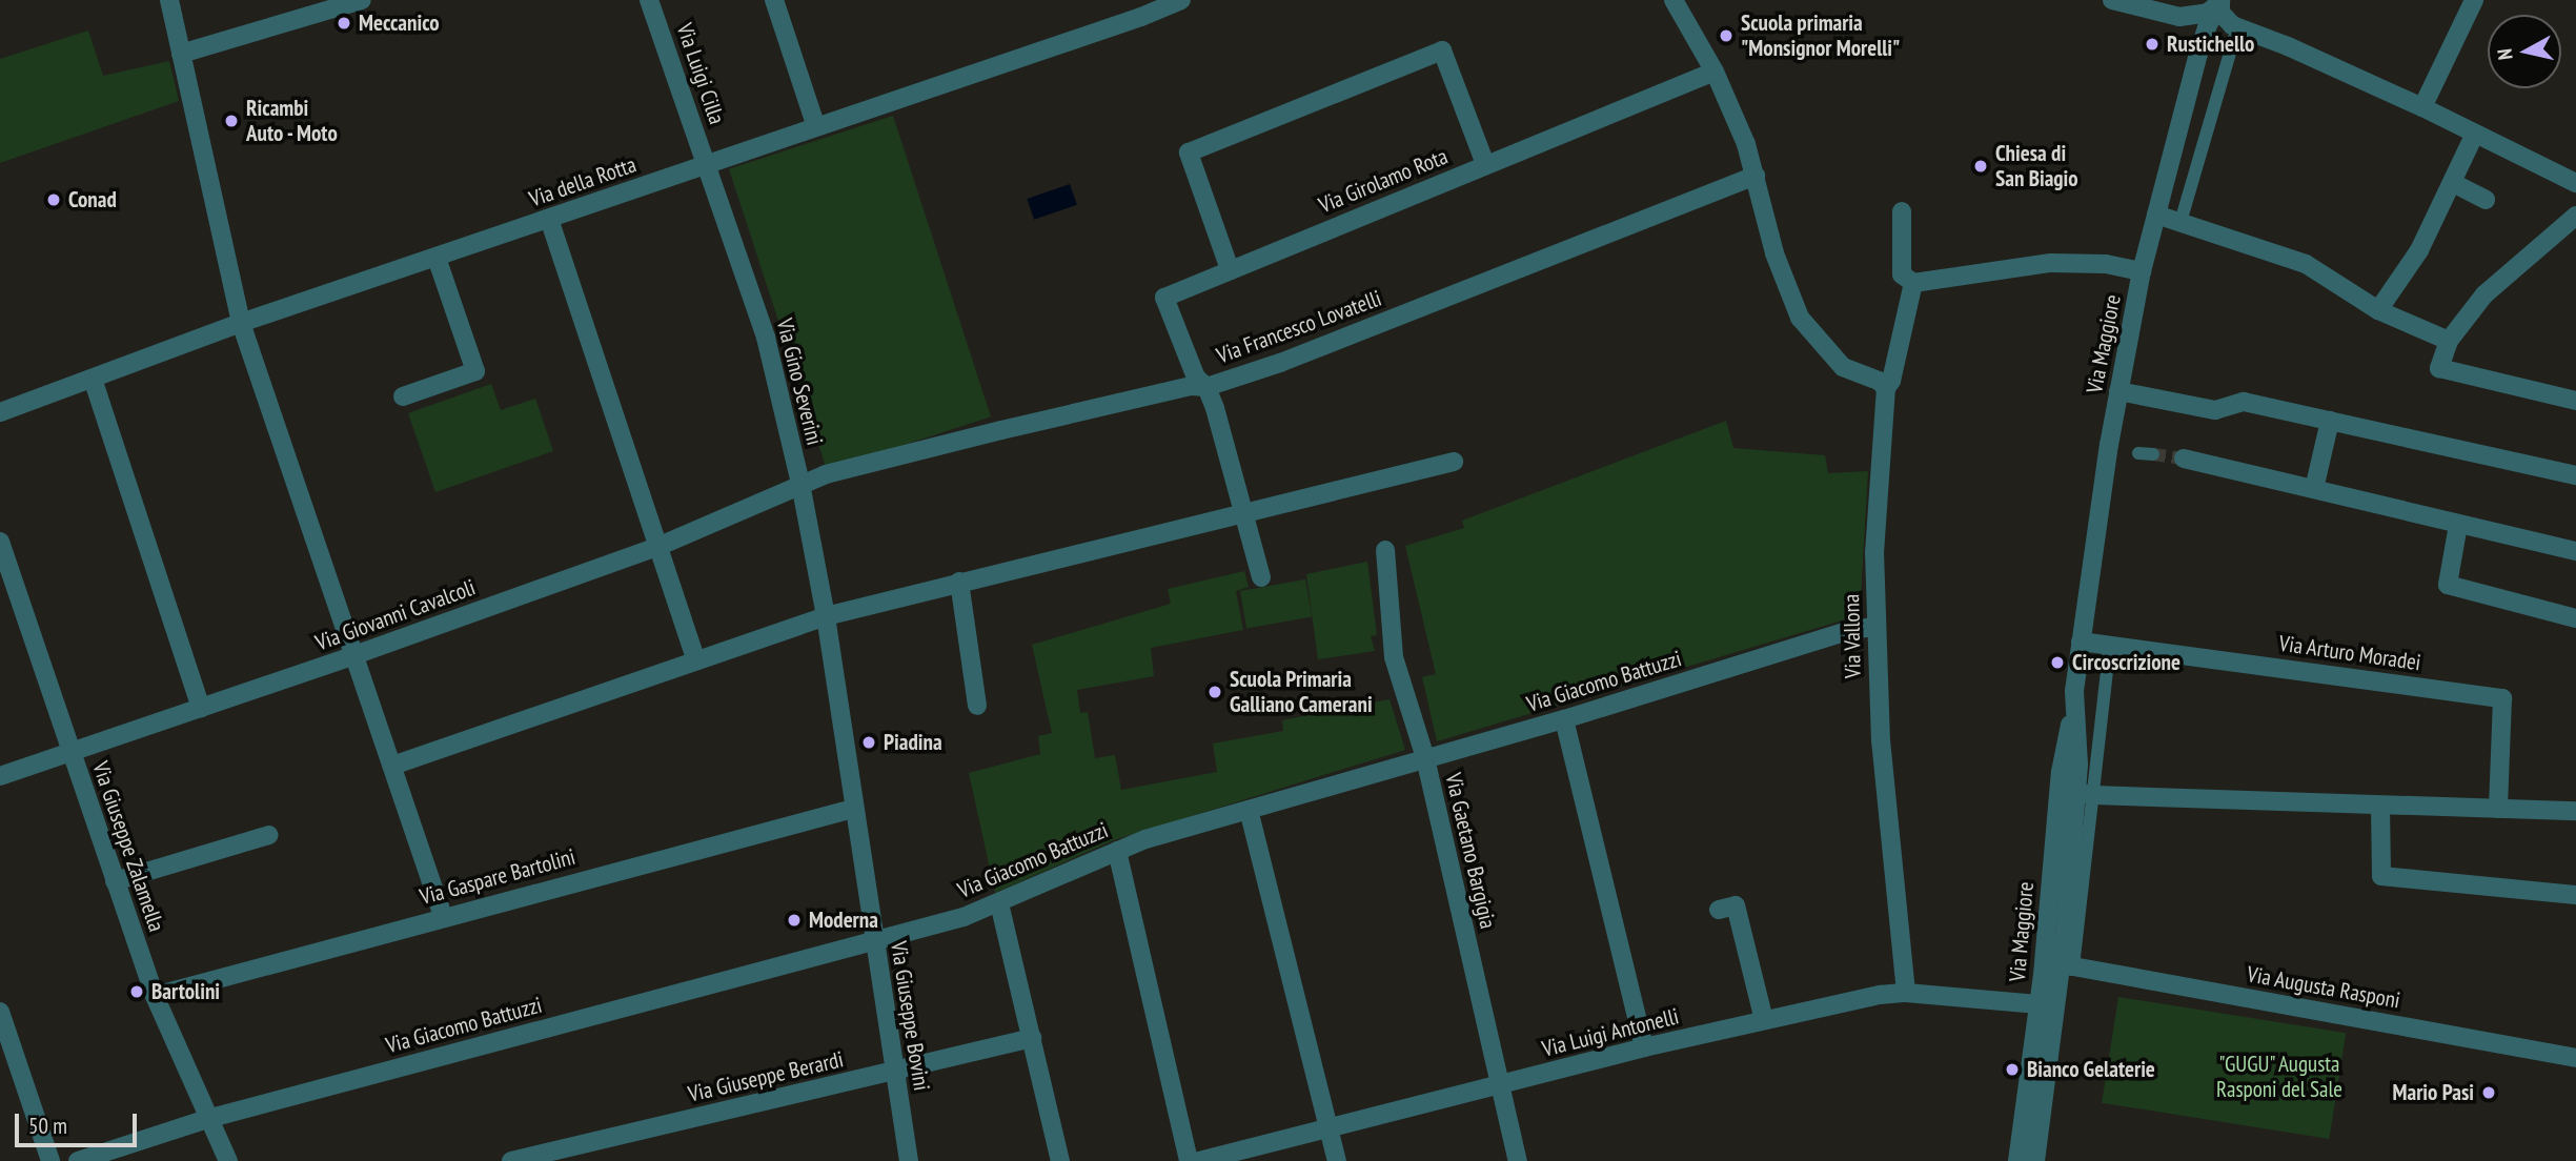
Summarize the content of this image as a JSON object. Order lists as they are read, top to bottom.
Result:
{
  "streets": {
    "street": [
      "Via Luigi Cilla",
      "Via Girolamo Rota",
      "Via della Rotta",
      "Via Francesco Lovatelli",
      "Via Maggiore",
      "Via Gino Severini",
      "Via Giovanni Cavalcoli",
      "Via Vallona",
      "Via Arturo Moradei",
      "Via Giacomo Battuzzi",
      "Via Giuseppe Zalamella",
      "Via Gaetano Bargigia",
      "Via Gaspare Bartolini",
      "Via Augusta Rasponi",
      "Via Giuseppe Bovini",
      "Via Luigi Antonelli",
      "Via Giuseppe Berardi"
    ]
  },
  "crossings": [
    ["Via Luigi Cilla", "Via della Rotta"],
    ["Via Luigi Cilla", "Via Gino Severini"],
    ["Via Girolamo Rota", "Via Francesco Lovatelli"],
    ["Via della Rotta", "Via Gino Severini"],
    ["Via Francesco Lovatelli", "Via Gino Severini"],
    ["Via Francesco Lovatelli", "Via Giovanni Cavalcoli"],
    ["Via Maggiore", "Via Arturo Moradei"],
    ["Via Maggiore", "Via Augusta Rasponi"],
    ["Via Maggiore", "Via Luigi Antonelli"],
    ["Via Gino Severini", "Via Giovanni Cavalcoli"],
    ["Via Gino Severini", "Via Giuseppe Bovini"],
    ["Via Giovanni Cavalcoli", "Via Giuseppe Zalamella"],
    ["Via Vallona", "Via Giacomo Battuzzi"],
    ["Via Vallona", "Via Luigi Antonelli"],
    ["Via Giacomo Battuzzi", "Via Giuseppe Zalamella"],
    ["Via Giacomo Battuzzi", "Via Gaetano Bargigia"],
    ["Via Giacomo Battuzzi", "Via Giuseppe Bovini"],
    ["Via Giuseppe Zalamella", "Via Gaspare Bartolini"],
    ["Via Gaetano Bargigia", "Via Luigi Antonelli"],
    ["Via Gaspare Bartolini", "Via Giuseppe Bovini"],
    ["Via Giuseppe Bovini", "Via Giuseppe Berardi"]
  ],
  "parks": ["\"GUGU\" Augusta Rasponi del Sale"],
  "places": [
    "Meccanico",
    "Scuola primaria \"Monsignor Morelli\"",
    "Rustichello",
    "Ricambi Auto - Moto",
    "Chiesa di San Biagio",
    "Conad",
    "Circoscrizione",
    "Scuola Primaria Galliano Camerani",
    "Piadina",
    "Moderna",
    "Bartolini",
    "Bianco Gelaterie",
    "Mario Pasi"
  ],
  "scale_bar": "50 m",
  "north": "left"
}
